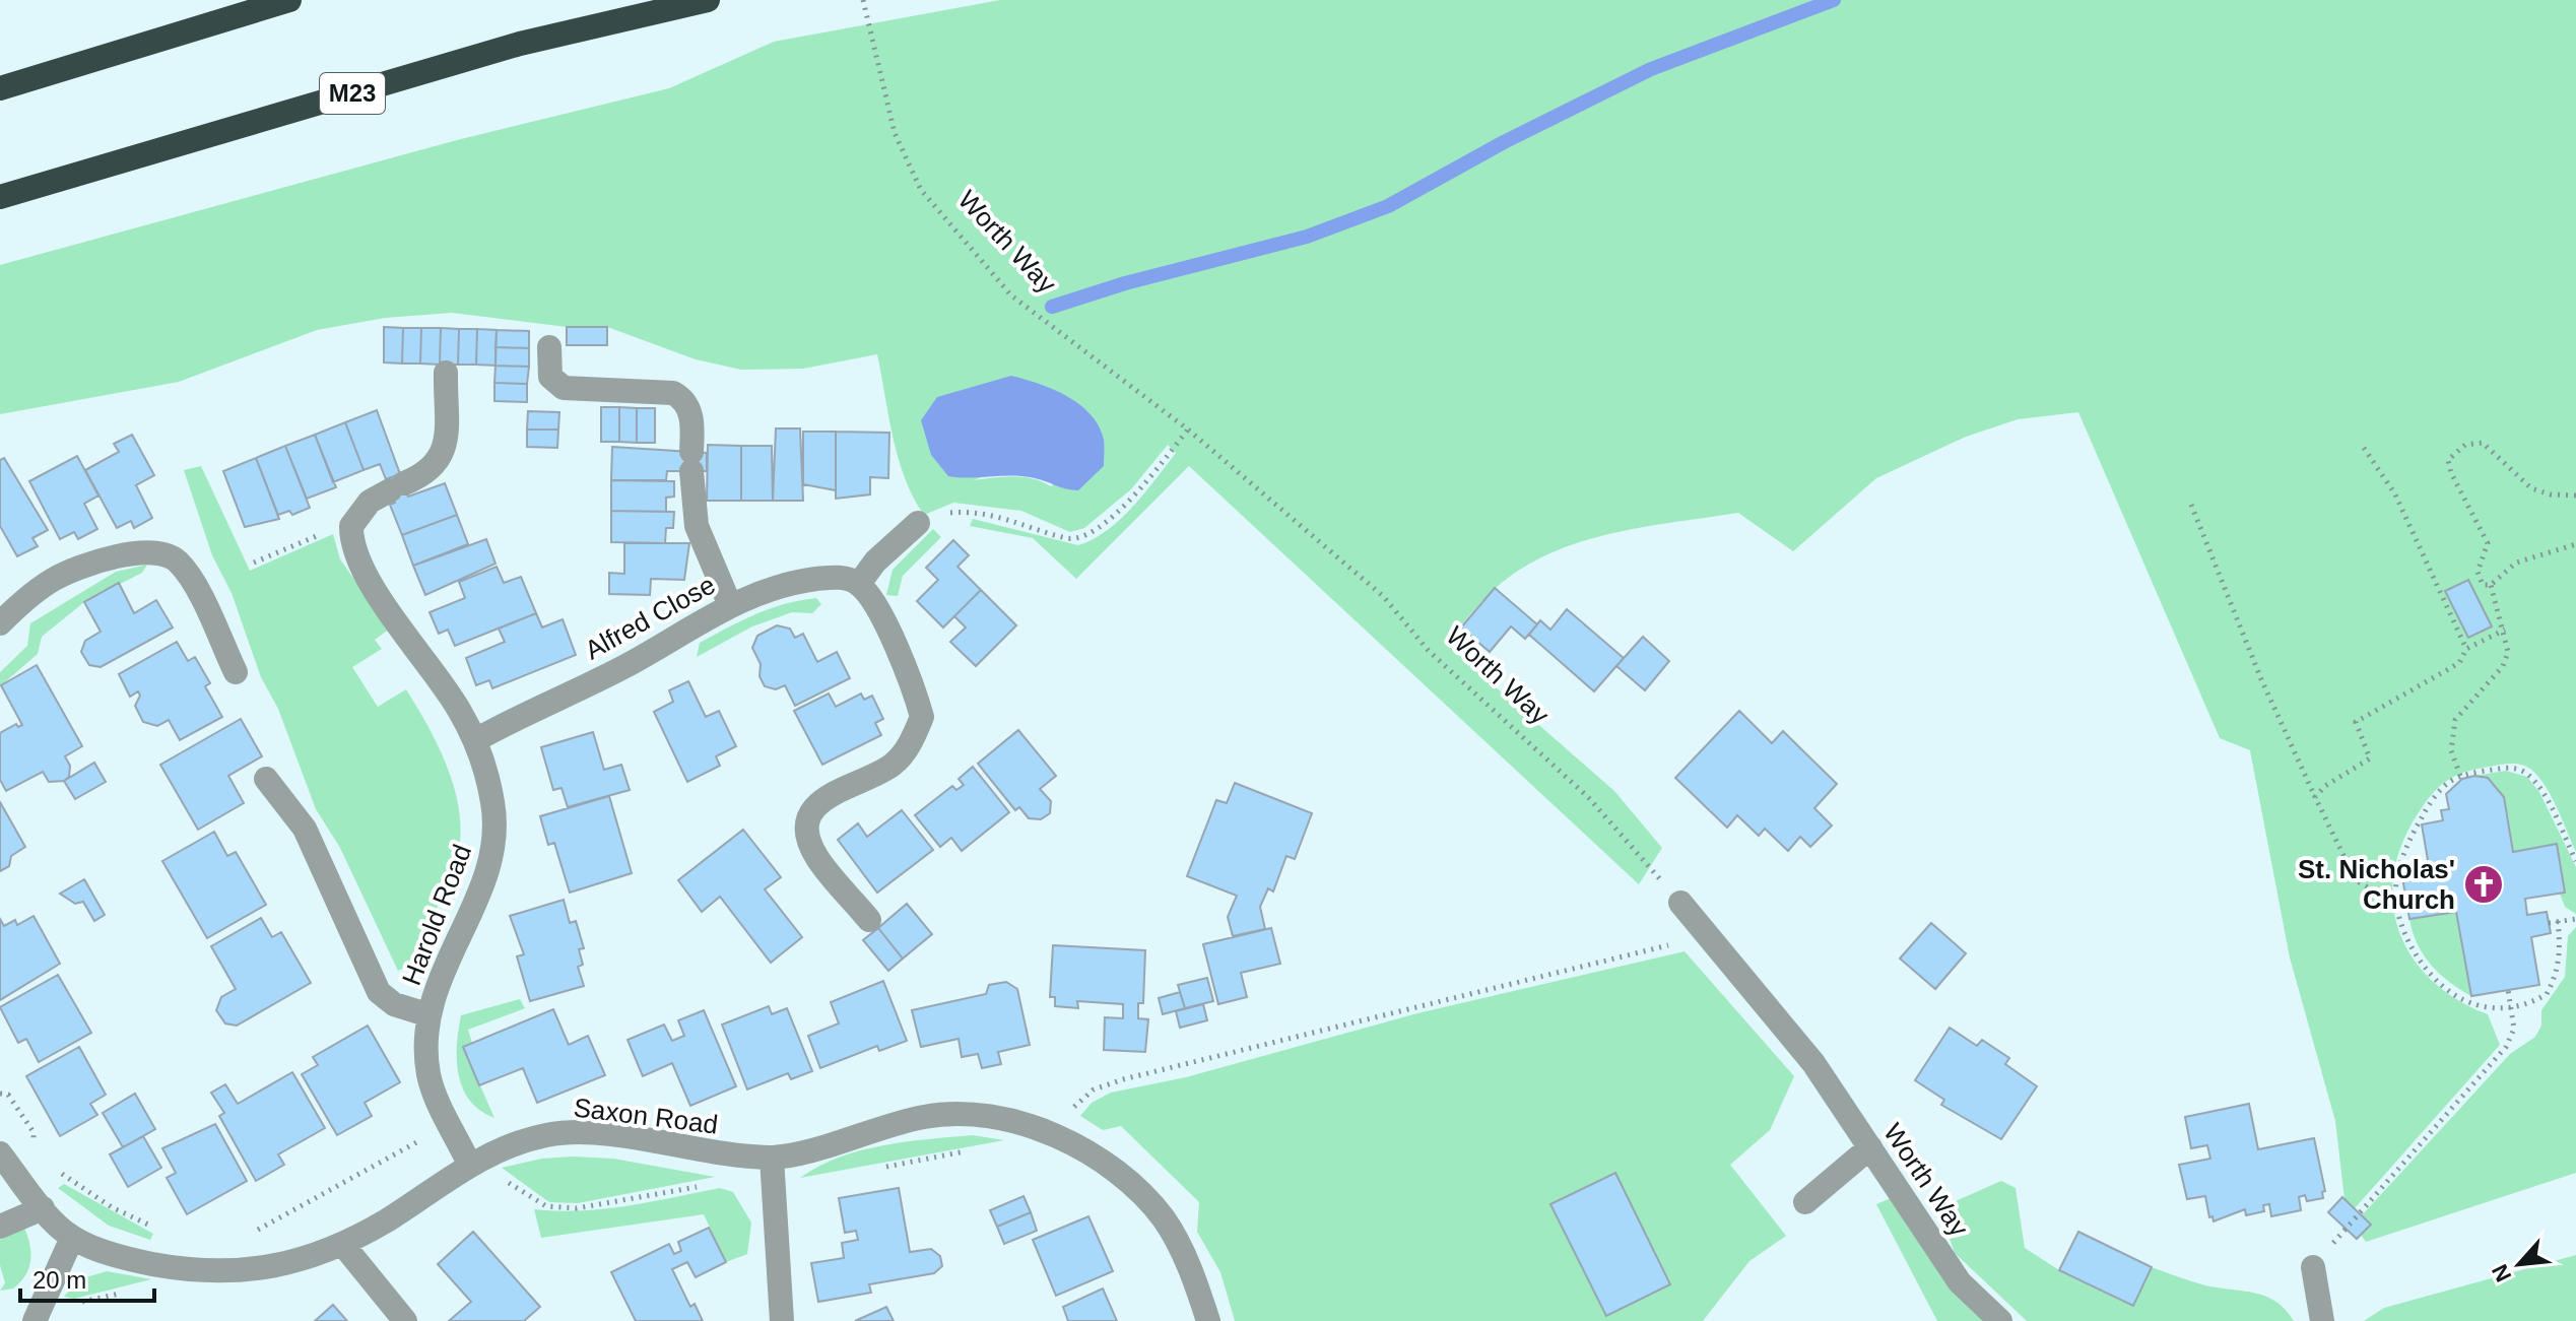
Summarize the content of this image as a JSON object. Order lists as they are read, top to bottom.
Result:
{
  "streets": {
    "highway": ["M23"],
    "street": [
      "Worth Way",
      "Alfred Close",
      "Harold Road",
      "Saxon Road"
    ]
  },
  "crossings": [
    ["Alfred Close", "Harold Road"],
    ["Harold Road", "Saxon Road"]
  ],
  "places": {
    "church": ["St. Nicholas' Church"]
  },
  "scale_bar": "20 m",
  "north": "bottom left"
}
